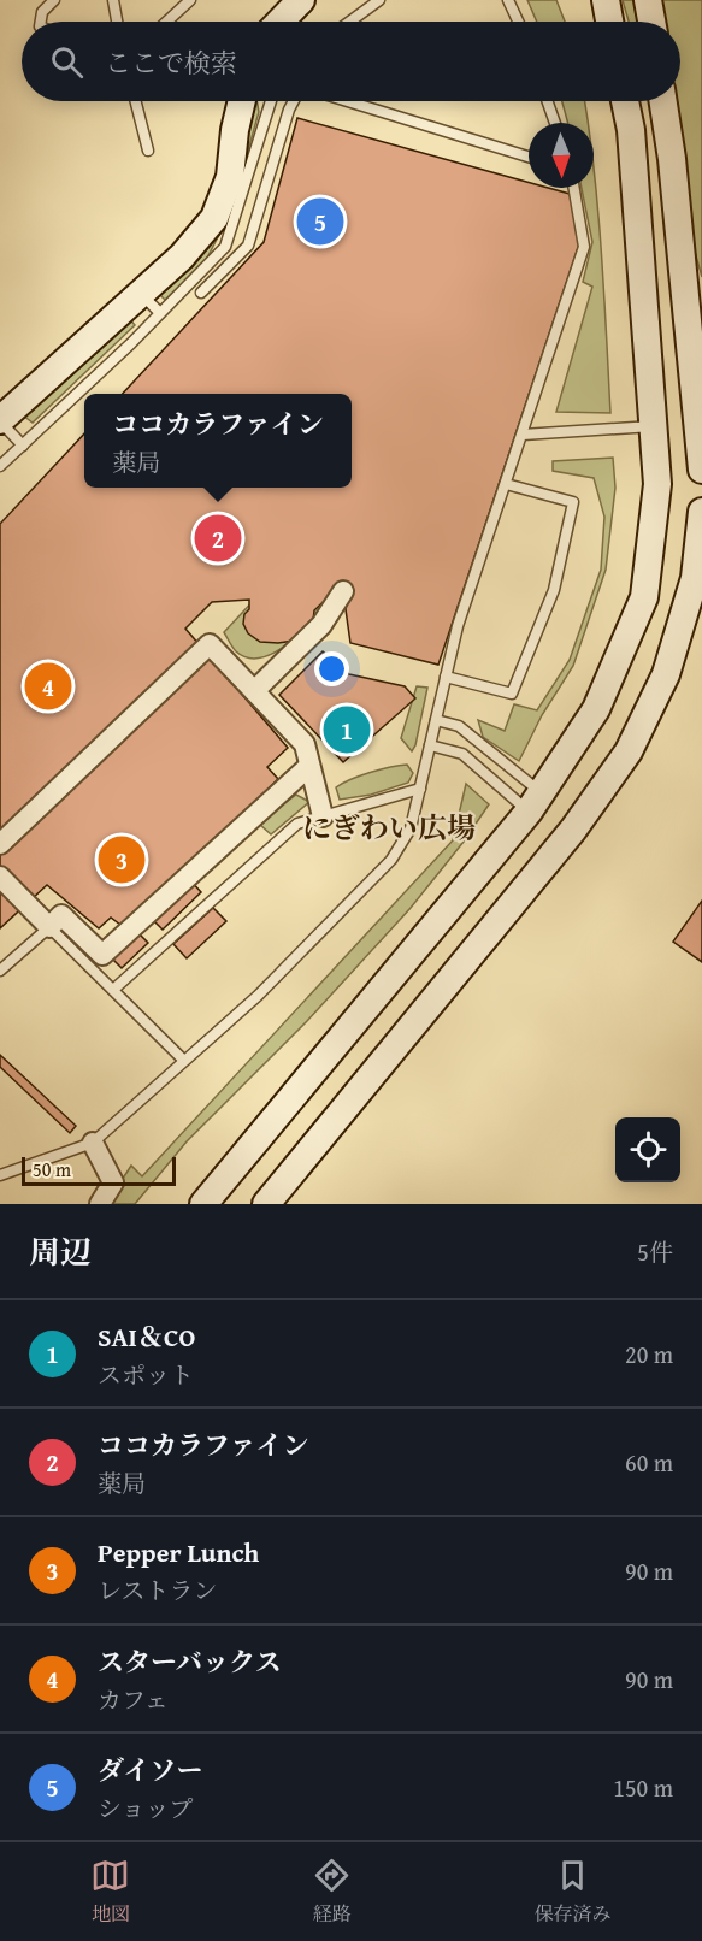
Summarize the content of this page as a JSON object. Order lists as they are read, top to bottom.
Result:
{
  "districts": ["にぎわい広場"],
  "scale_bar": "50 m",
  "north": "bottom",
  "page": {
    "search": "ここで検索",
    "pins": [
      "5",
      "2",
      "4",
      "1",
      "3"
    ],
    "popup": ["ココカラファイン", "薬局"],
    "scale": "50 m",
    "heading": ["周辺", "5件"],
    "list": [
      {
        "mark": "1",
        "name": "SAI＆CO",
        "note": "スポット",
        "value": "20 m"
      },
      {
        "mark": "2",
        "name": "ココカラファイン",
        "note": "薬局",
        "value": "60 m"
      },
      {
        "mark": "3",
        "name": "Pepper Lunch",
        "note": "レストラン",
        "value": "90 m"
      },
      {
        "mark": "4",
        "name": "スターバックス",
        "note": "カフェ",
        "value": "90 m"
      },
      {
        "mark": "5",
        "name": "ダイソー",
        "note": "ショップ",
        "value": "150 m"
      }
    ],
    "nav": ["地図", "経路", "保存済み"]
  }
}
